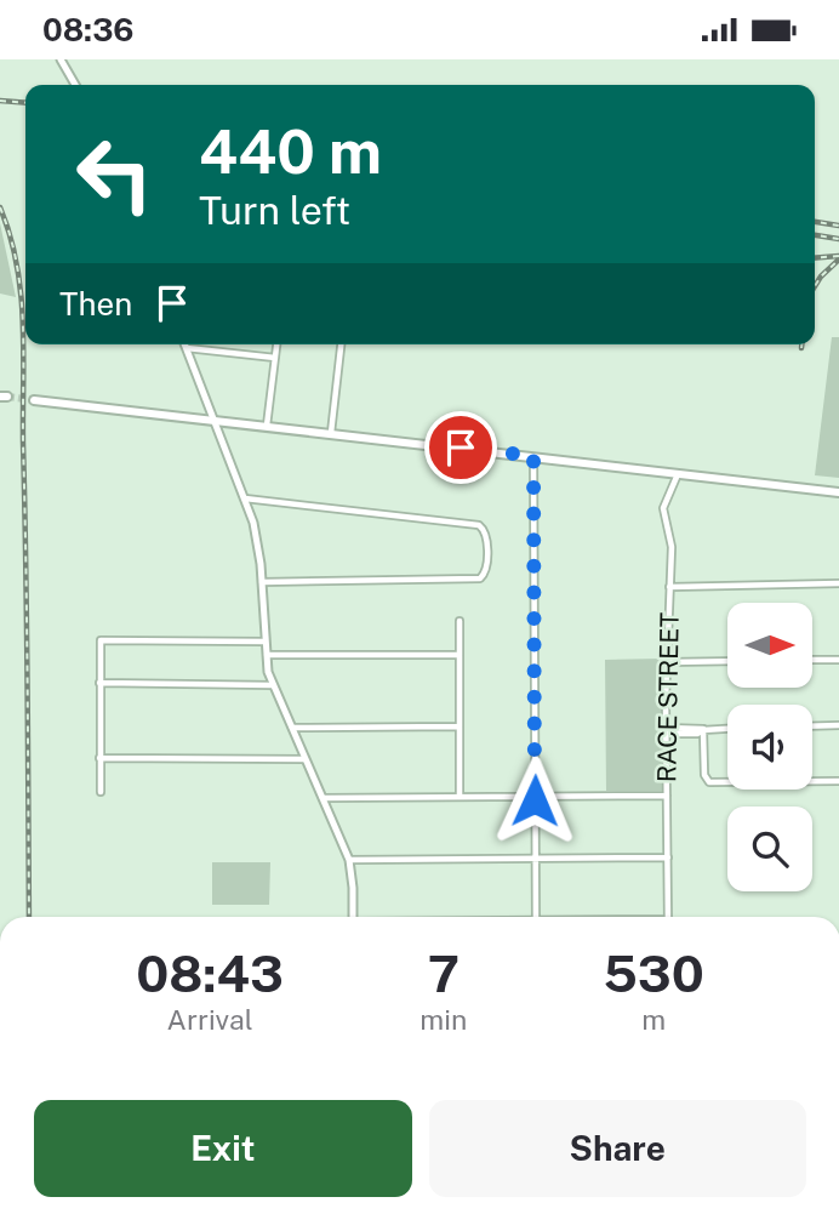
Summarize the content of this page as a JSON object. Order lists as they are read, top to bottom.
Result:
{
  "streets": {
    "street": ["RACE STREET"]
  },
  "north": "right",
  "page": {
    "status": "08:36",
    "turn": ["440 m", "Turn left"],
    "then": "Then",
    "eta": [
      "08:43",
      "Arrival",
      "7",
      "min",
      "530",
      "m"
    ],
    "buttons": ["Exit", "Share"]
  }
}
